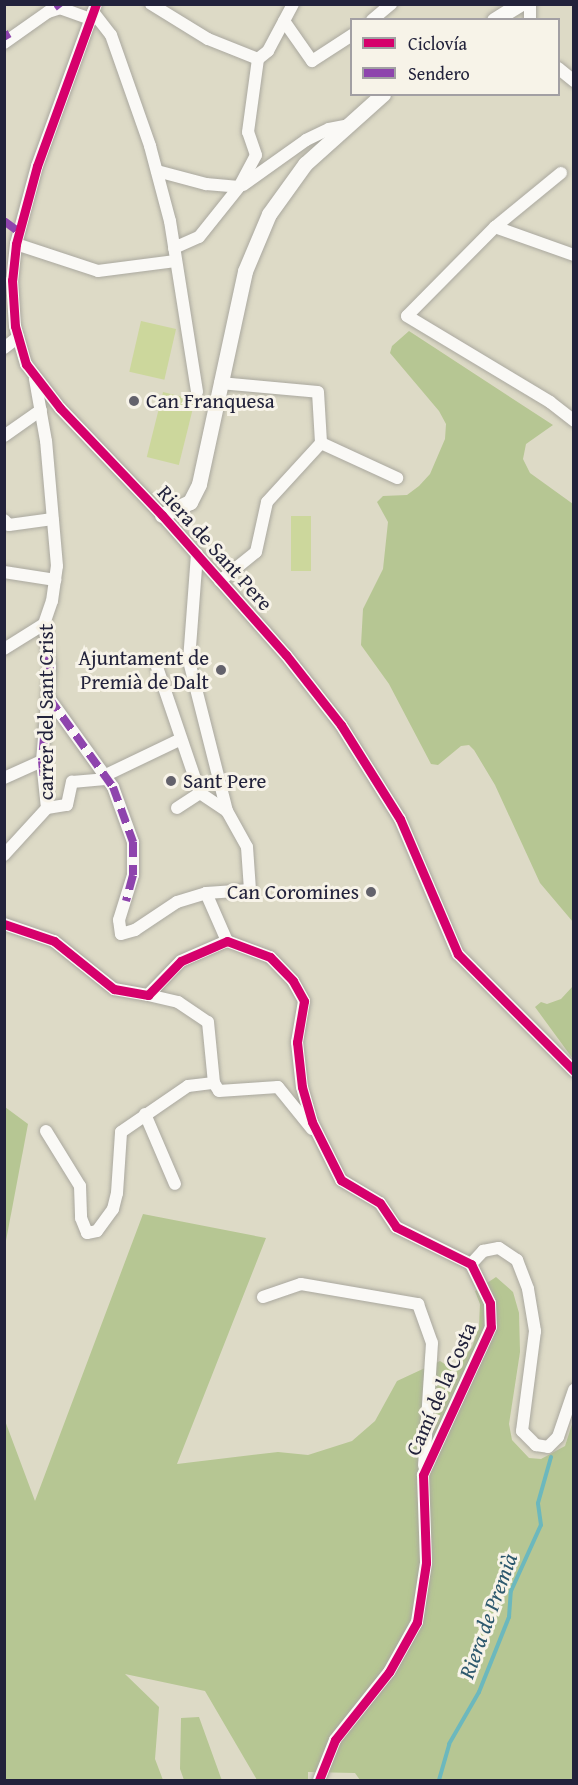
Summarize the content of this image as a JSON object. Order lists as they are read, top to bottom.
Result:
{
  "streets": {
    "street": ["Riera de Sant Pere", "carrer del Sant Crist", "Camí de la Costa"]
  },
  "crossings": [
    ["Riera de Sant Pere", "carrer del Sant Crist"]
  ],
  "water": ["Riera de Premià"],
  "places": [
    "Can Franquesa",
    "Ajuntament de Premià de Dalt",
    "Sant Pere",
    "Can Coromines"
  ],
  "legend": ["Ciclovía", "Sendero"]
}
